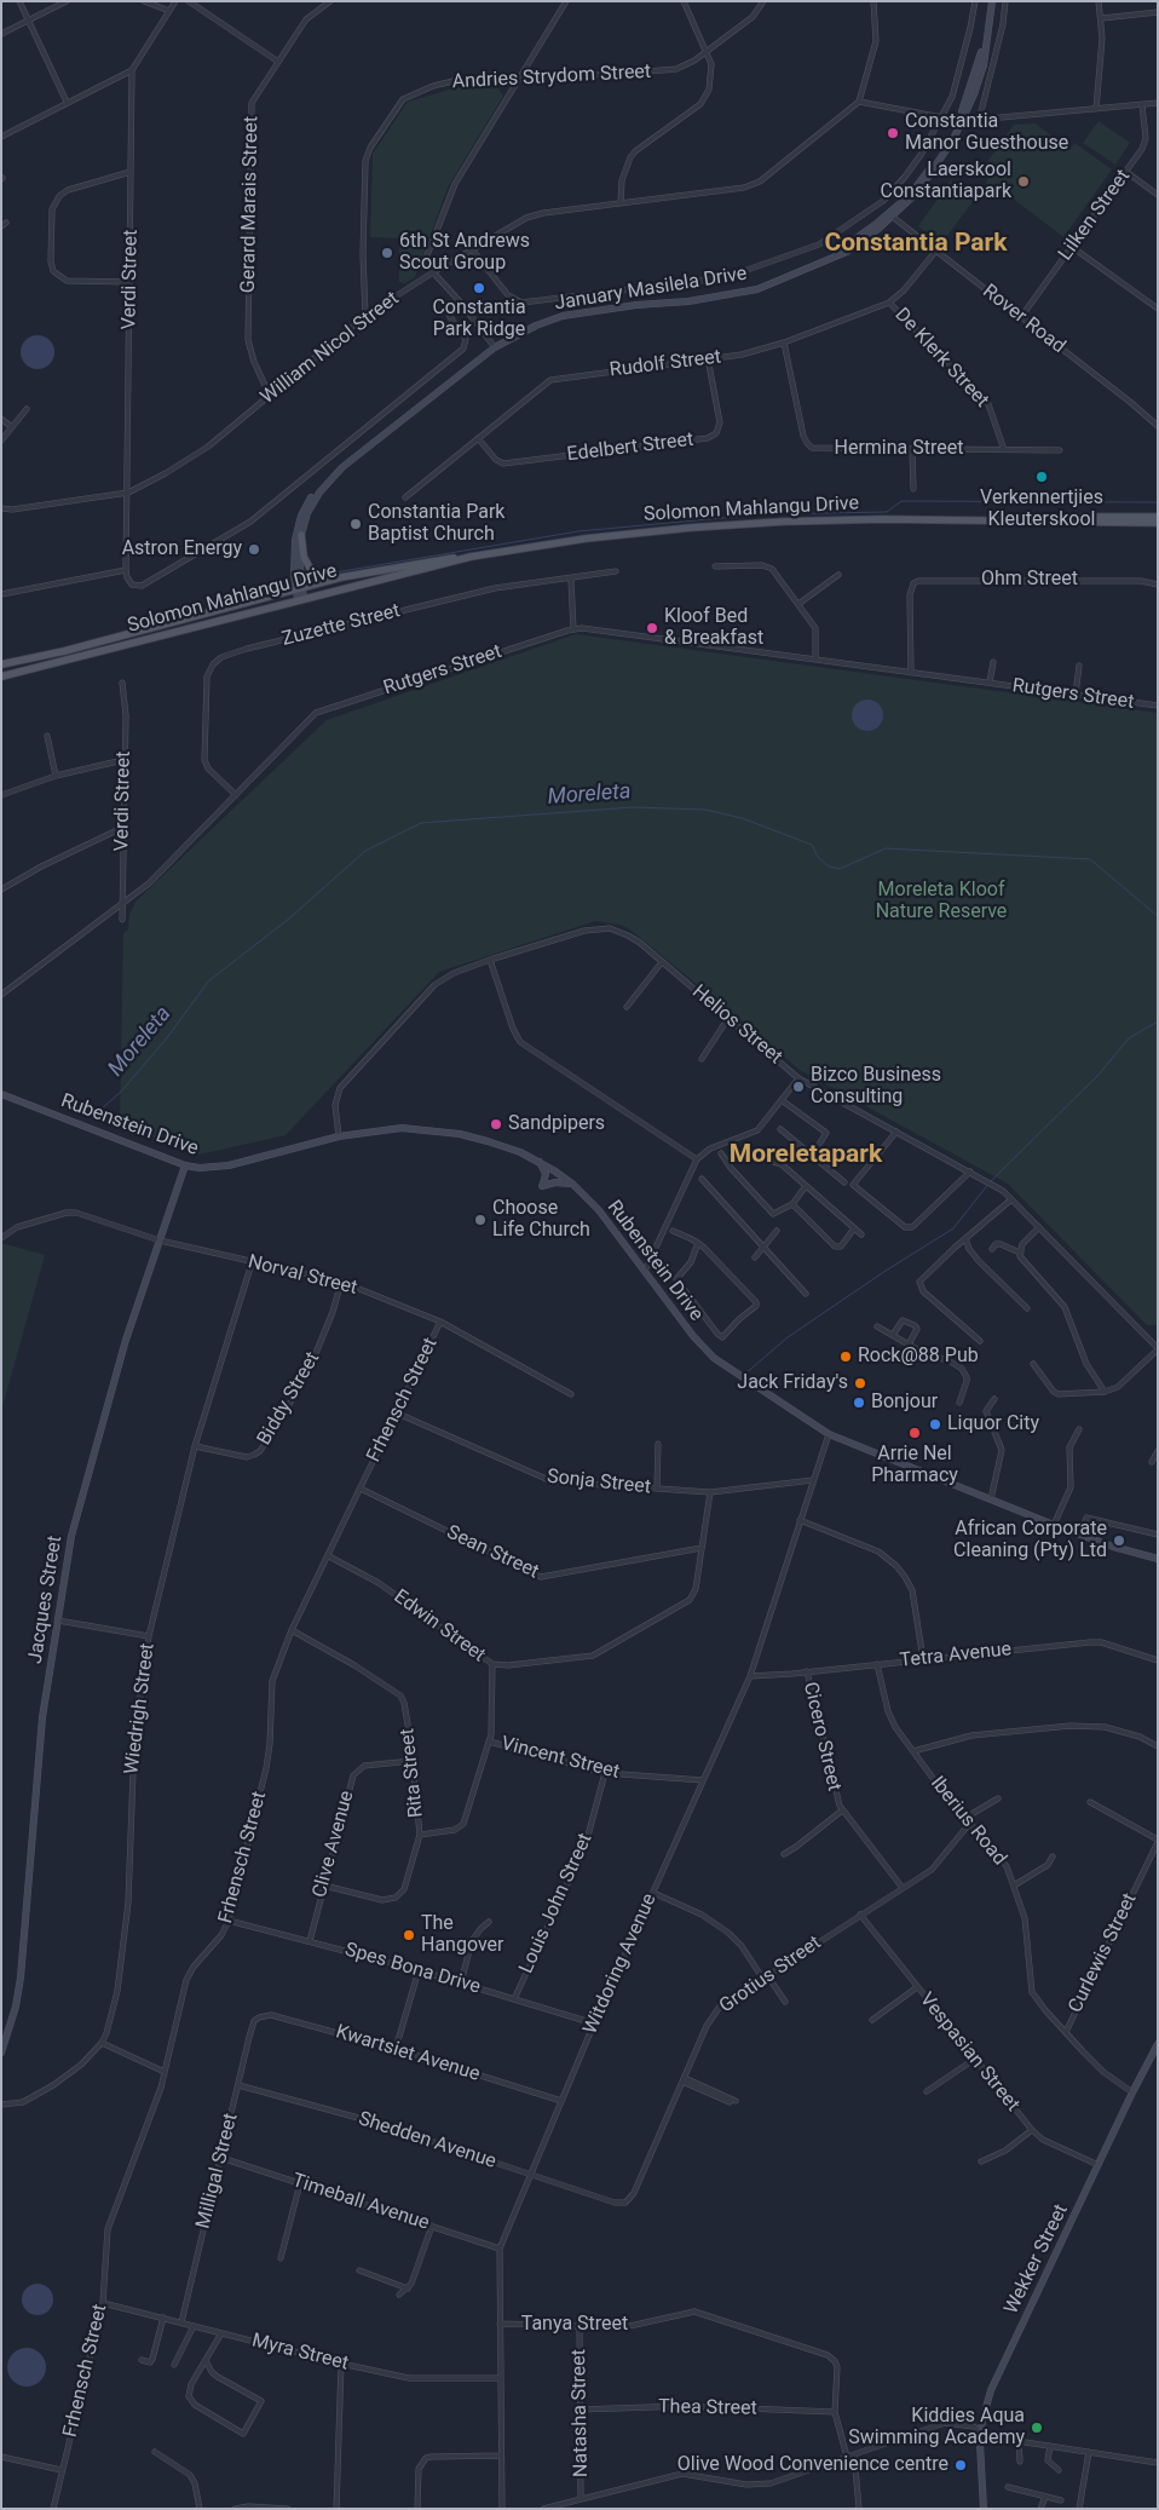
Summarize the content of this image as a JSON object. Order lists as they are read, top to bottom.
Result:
{
  "streets": {
    "main road": ["Solomon Mahlangu Drive"],
    "street": [
      "Andries Strydom Street",
      "Gerard Marais Street",
      "Lilken Street",
      "Verdi Street",
      "January Masilela Drive",
      "Rover Road",
      "William Nicol Street",
      "De Klerk Street",
      "Rudolf Street",
      "Edelbert Street",
      "Hermina Street",
      "Ohm Street",
      "Zuzette Street",
      "Rutgers Street",
      "Helios Street",
      "Rubenstein Drive",
      "Norval Street",
      "Biddy Street",
      "Frhensch Street",
      "Sonja Street",
      "Sean Street",
      "Jacques Street",
      "Edwin Street",
      "Tetra Avenue",
      "Wiedrigh Street",
      "Cicero Street",
      "Vincent Street",
      "Rita Street",
      "Iberius Road",
      "Clive Avenue",
      "Louis John Street",
      "Curlewis Street",
      "Witdoring Avenue",
      "Spes Bona Drive",
      "Grotius Street",
      "Vespasian Street",
      "Kwartsiet Avenue",
      "Shedden Avenue",
      "Milligal Street",
      "Timeball Avenue",
      "Wekker Street",
      "Tanya Street",
      "Myra Street",
      "Thea Street",
      "Natasha Street"
    ]
  },
  "crossings": [
    ["Andries Strydom Street", "William Nicol Street"],
    ["Gerard Marais Street", "William Nicol Street"],
    ["Lilken Street", "Rover Road"],
    ["Verdi Street", "William Nicol Street"],
    ["Verdi Street", "Rutgers Street"],
    ["January Masilela Drive", "Rover Road"],
    ["January Masilela Drive", "Solomon Mahlangu Drive"],
    ["Rover Road", "Rudolf Street"],
    ["De Klerk Street", "Rudolf Street"],
    ["De Klerk Street", "Hermina Street"],
    ["Rudolf Street", "Edelbert Street"],
    ["Rudolf Street", "Hermina Street"],
    ["Ohm Street", "Rutgers Street"],
    ["Zuzette Street", "Rutgers Street"],
    ["Helios Street", "Rubenstein Drive"],
    ["Rubenstein Drive", "Jacques Street"],
    ["Rubenstein Drive", "Witdoring Avenue"],
    ["Norval Street", "Biddy Street"],
    ["Norval Street", "Frhensch Street"],
    ["Norval Street", "Jacques Street"],
    ["Norval Street", "Wiedrigh Street"],
    ["Biddy Street", "Wiedrigh Street"],
    ["Frhensch Street", "Sonja Street"],
    ["Frhensch Street", "Sean Street"],
    ["Frhensch Street", "Edwin Street"],
    ["Frhensch Street", "Rita Street"],
    ["Frhensch Street", "Spes Bona Drive"],
    ["Frhensch Street", "Myra Street"],
    ["Sonja Street", "Witdoring Avenue"],
    ["Edwin Street", "Vincent Street"],
    ["Edwin Street", "Rita Street"],
    ["Tetra Avenue", "Cicero Street"],
    ["Tetra Avenue", "Iberius Road"],
    ["Tetra Avenue", "Witdoring Avenue"],
    ["Cicero Street", "Grotius Street"],
    ["Vincent Street", "Louis John Street"],
    ["Vincent Street", "Witdoring Avenue"],
    ["Rita Street", "Clive Avenue"],
    ["Iberius Road", "Curlewis Street"],
    ["Iberius Road", "Grotius Street"],
    ["Iberius Road", "Wekker Street"],
    ["Clive Avenue", "Spes Bona Drive"],
    ["Louis John Street", "Spes Bona Drive"],
    ["Witdoring Avenue", "Spes Bona Drive"],
    ["Witdoring Avenue", "Kwartsiet Avenue"],
    ["Witdoring Avenue", "Shedden Avenue"],
    ["Witdoring Avenue", "Timeball Avenue"],
    ["Witdoring Avenue", "Tanya Street"],
    ["Witdoring Avenue", "Myra Street"],
    ["Grotius Street", "Vespasian Street"],
    ["Grotius Street", "Shedden Avenue"],
    ["Vespasian Street", "Wekker Street"],
    ["Kwartsiet Avenue", "Milligal Street"],
    ["Shedden Avenue", "Milligal Street"],
    ["Milligal Street", "Timeball Avenue"],
    ["Milligal Street", "Myra Street"],
    ["Tanya Street", "Thea Street"],
    ["Tanya Street", "Natasha Street"],
    ["Thea Street", "Natasha Street"]
  ],
  "districts": ["Constantia Park", "Moreletapark"],
  "water": ["Moreleta"],
  "parks": ["Moreleta Kloof Nature Reserve"],
  "places": [
    "Constantia Manor Guesthouse",
    "Laerskool Constantiapark",
    "6th St Andrews Scout Group",
    "Constantia Park Ridge",
    "Verkennertjies Kleuterskool",
    "Constantia Park Baptist Church",
    "Astron Energy",
    "Kloof Bed & Breakfast",
    "Bizco Business Consulting",
    "Sandpipers",
    "Choose Life Church",
    "Rock@88 Pub",
    "Jack Friday's",
    "Bonjour",
    "Liquor City",
    "Arrie Nel Pharmacy",
    "African Corporate Cleaning (Pty) Ltd",
    "The Hangover",
    "Kiddies Aqua Swimming Academy",
    "Olive Wood Convenience centre"
  ]
}
